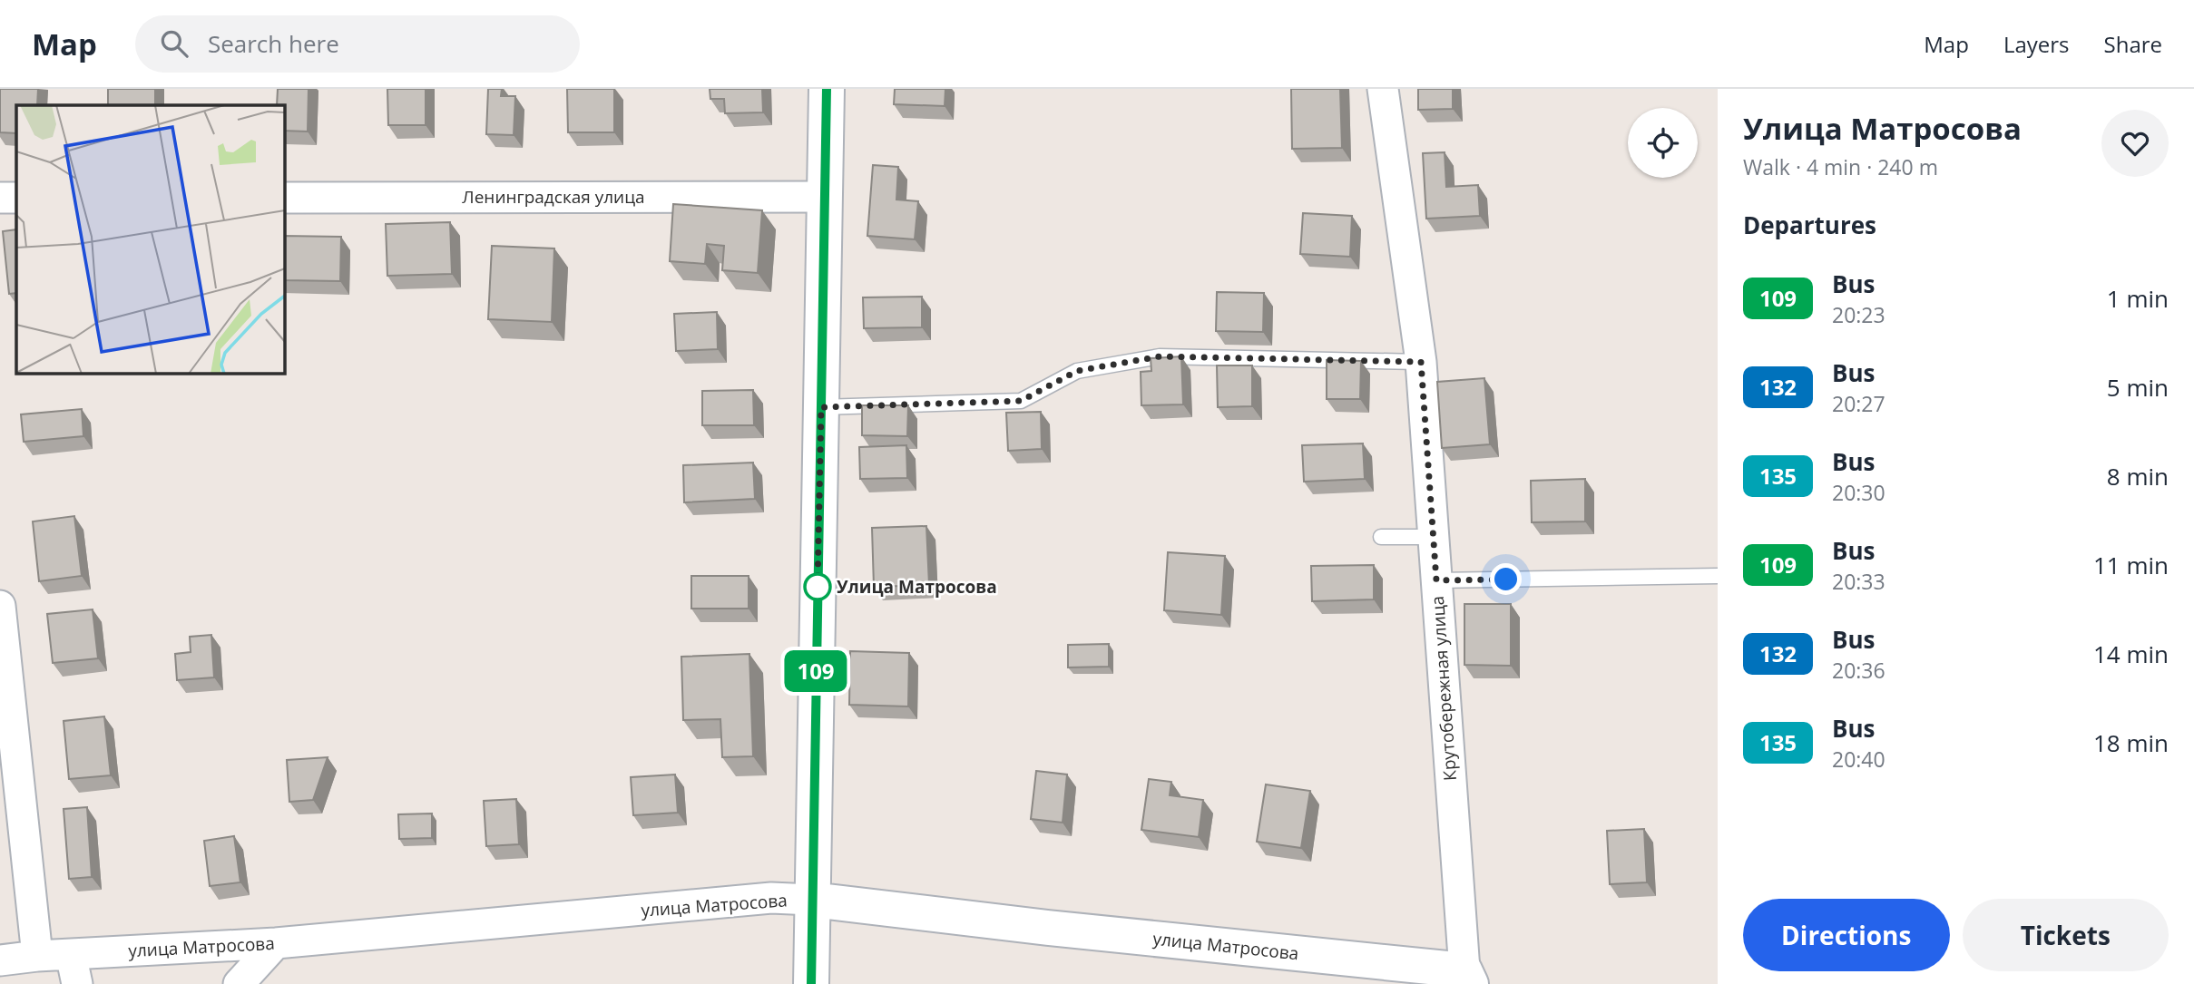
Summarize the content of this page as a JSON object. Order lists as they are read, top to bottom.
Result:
{
  "streets": {
    "street": ["Ленинградская улица", "Крутобережная улица", "улица Матросова"]
  },
  "crossings": [
    ["Крутобережная улица", "улица Матросова"]
  ],
  "places": ["Улица Матросова"],
  "lines": ["bus line 109"],
  "page": {
    "header": "Map",
    "search": "Search here",
    "nav": ["Map", "Layers", "Share"],
    "on_map": "109",
    "heading": [
      ["Улица Матросова", "Walk · 4 min · 240 m"],
      "Departures"
    ],
    "list": [
      {
        "mark": "109",
        "name": "Bus",
        "note": "20:23",
        "value": "1 min"
      },
      {
        "mark": "132",
        "name": "Bus",
        "note": "20:27",
        "value": "5 min"
      },
      {
        "mark": "135",
        "name": "Bus",
        "note": "20:30",
        "value": "8 min"
      },
      {
        "mark": "109",
        "name": "Bus",
        "note": "20:33",
        "value": "11 min"
      },
      {
        "mark": "132",
        "name": "Bus",
        "note": "20:36",
        "value": "14 min"
      },
      {
        "mark": "135",
        "name": "Bus",
        "note": "20:40",
        "value": "18 min"
      }
    ],
    "buttons": ["Directions", "Tickets"]
  }
}
